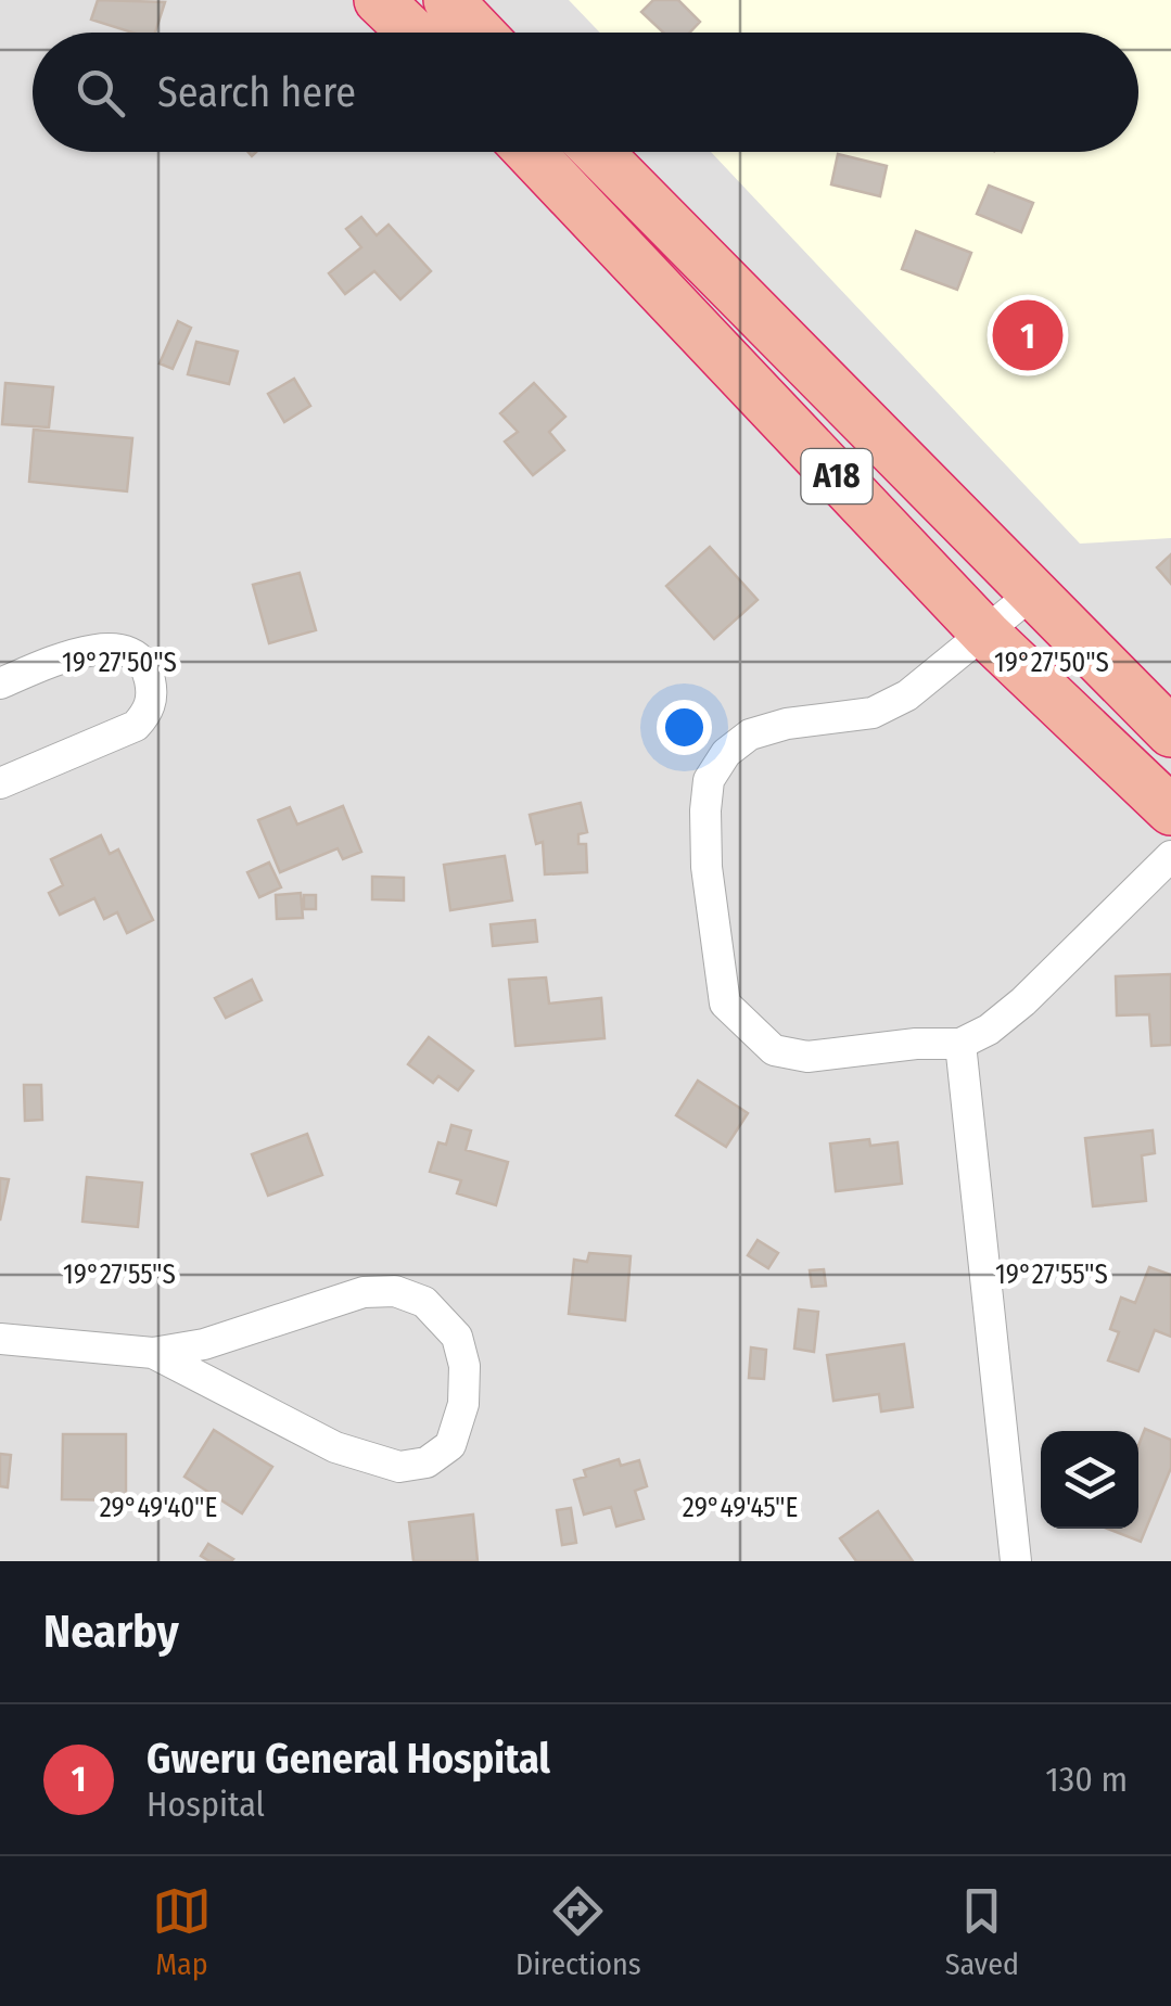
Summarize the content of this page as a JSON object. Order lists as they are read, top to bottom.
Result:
{
  "streets": {
    "highway": ["A18"]
  },
  "page": {
    "search": "Search here",
    "pins": "1",
    "heading": "Nearby",
    "list": [
      {
        "mark": "1",
        "name": "Gweru General Hospital",
        "note": "Hospital",
        "value": "130 m"
      }
    ],
    "nav": ["Map", "Directions", "Saved"]
  },
  "coordinates": [
    "19°27'50\"S",
    "19°27'55\"S",
    "29°49'40\"E",
    "29°49'45\"E"
  ]
}
